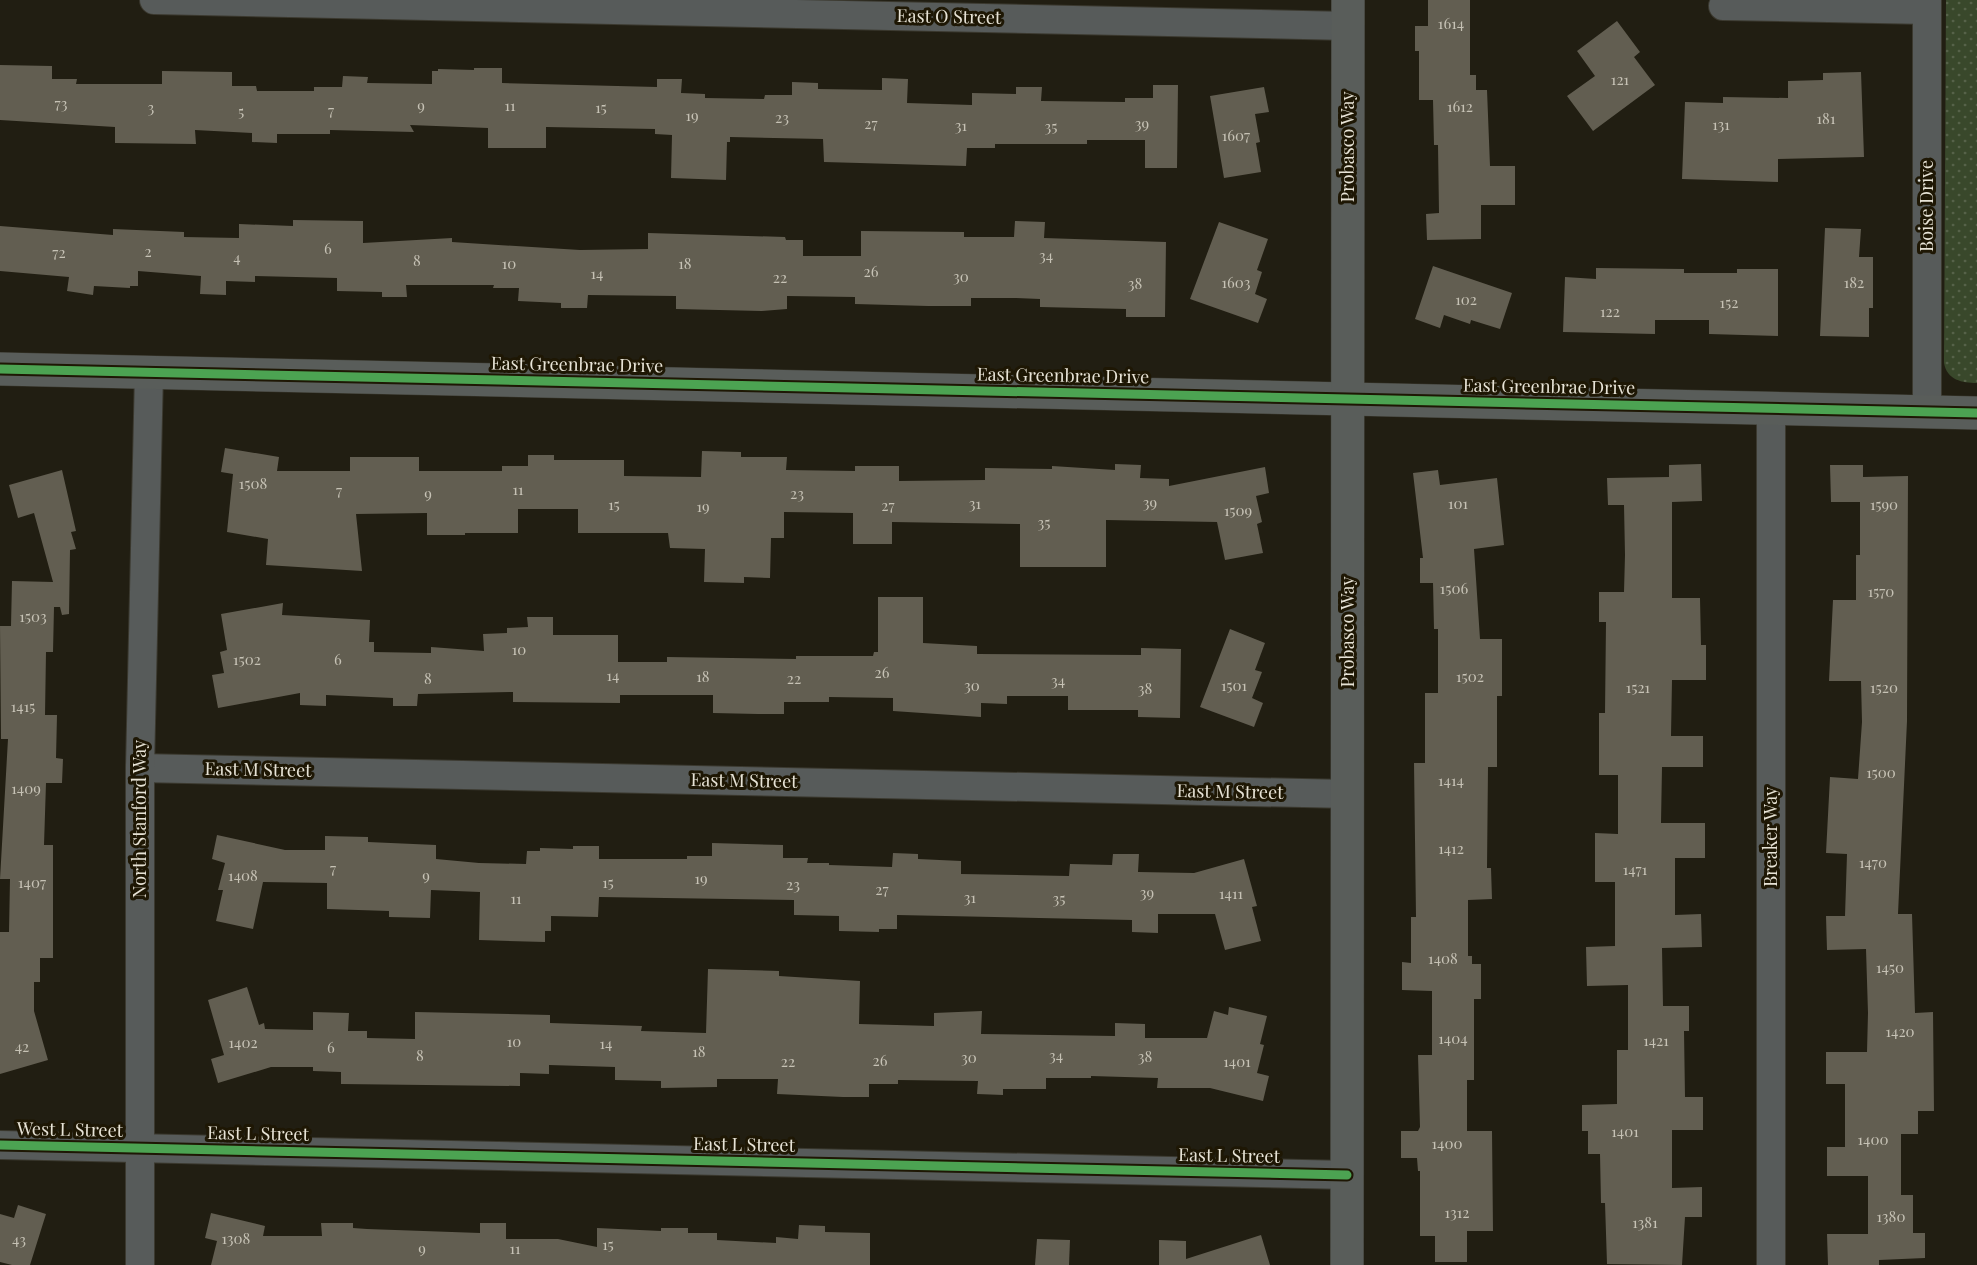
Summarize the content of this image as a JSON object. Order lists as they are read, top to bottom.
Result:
{
  "streets": {
    "street": [
      "East O Street",
      "Probasco Way",
      "Boise Drive",
      "East Greenbrae Drive",
      "East M Street",
      "North Stanford Way",
      "Breaker Way",
      "West L Street",
      "East L Street"
    ]
  },
  "crossings": [
    ["East O Street", "Probasco Way"],
    ["Probasco Way", "East Greenbrae Drive"],
    ["Probasco Way", "East M Street"],
    ["Probasco Way", "East L Street"],
    ["Boise Drive", "East Greenbrae Drive"],
    ["East Greenbrae Drive", "North Stanford Way"],
    ["East Greenbrae Drive", "Breaker Way"],
    ["East M Street", "North Stanford Way"],
    ["North Stanford Way", "West L Street"],
    ["North Stanford Way", "East L Street"],
    ["West L Street", "East L Street"]
  ],
  "house_numbers": [
    "1614",
    "121",
    "73",
    "9",
    "11",
    "1612",
    "3",
    "15",
    "7",
    "5",
    "19",
    "23",
    "181",
    "27",
    "39",
    "131",
    "31",
    "35",
    "1607",
    "6",
    "2",
    "72",
    "34",
    "4",
    "8",
    "10",
    "18",
    "26",
    "14",
    "30",
    "22",
    "1603",
    "182",
    "38",
    "102",
    "152",
    "122",
    "1508",
    "11",
    "7",
    "9",
    "23",
    "39",
    "31",
    "101",
    "15",
    "1590",
    "27",
    "19",
    "1509",
    "35",
    "1506",
    "1570",
    "1503",
    "10",
    "1502",
    "6",
    "26",
    "14",
    "18",
    "1502",
    "8",
    "22",
    "34",
    "30",
    "1501",
    "1521",
    "1520",
    "38",
    "1415",
    "1500",
    "1414",
    "1409",
    "1412",
    "1470",
    "7",
    "1471",
    "1408",
    "9",
    "19",
    "1407",
    "15",
    "23",
    "27",
    "39",
    "1411",
    "31",
    "11",
    "35",
    "1408",
    "1450",
    "1420",
    "1404",
    "1421",
    "10",
    "1402",
    "14",
    "42",
    "6",
    "18",
    "8",
    "34",
    "38",
    "30",
    "26",
    "22",
    "1401",
    "1401",
    "1400",
    "1400",
    "1312",
    "1380",
    "1381",
    "1308",
    "43",
    "15",
    "9",
    "11"
  ]
}
